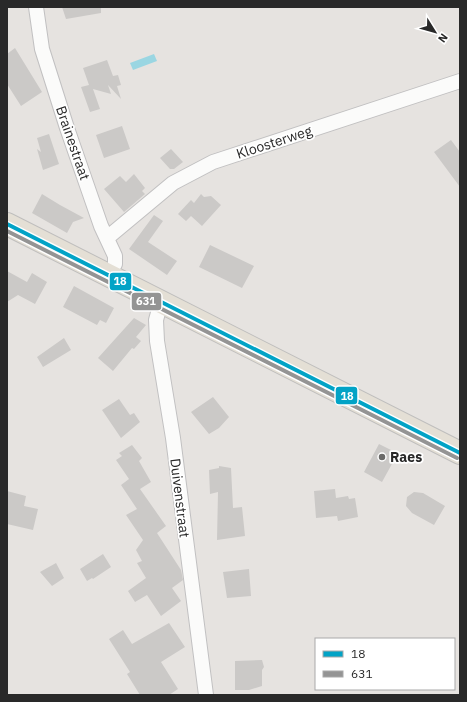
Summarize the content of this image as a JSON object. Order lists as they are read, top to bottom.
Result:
{
  "streets": {
    "street": ["Kloosterweg", "Brainestraat", "Duivenstraat"]
  },
  "crossings": [
    ["Kloosterweg", "Brainestraat"]
  ],
  "places": ["Raes"],
  "lines": ["transit line 18", "transit line 631"],
  "legend": ["18", "631"],
  "north": "bottom right"
}
